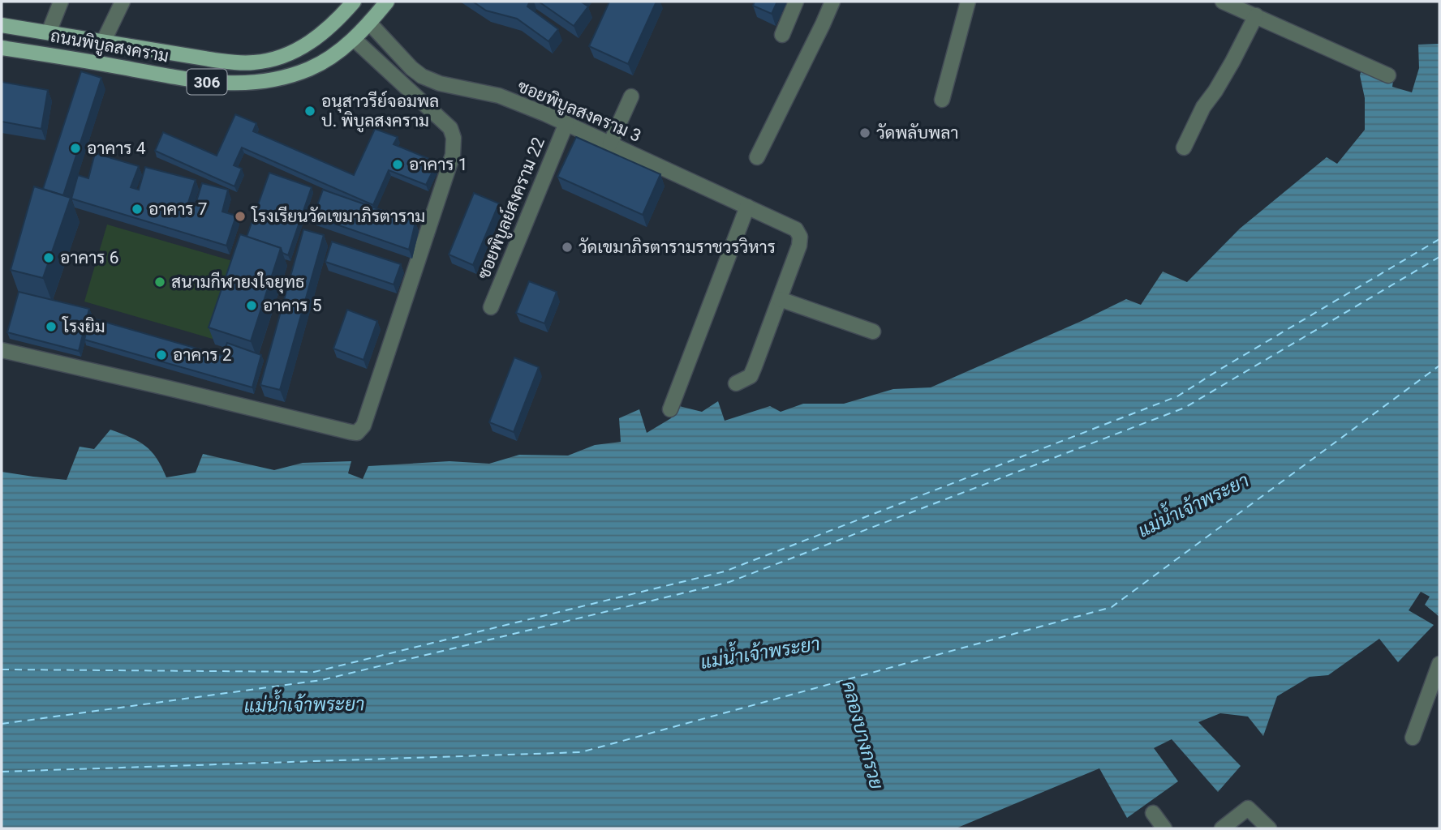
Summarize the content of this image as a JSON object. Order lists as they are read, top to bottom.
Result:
{
  "streets": {
    "main road": ["ถนนพิบูลสงคราม", "306"],
    "street": ["ซอยพิบูลสงคราม 3", "ซอยพิบูลย์สงคราม 22"]
  },
  "crossings": [
    ["ถนนพิบูลสงคราม", "ซอยพิบูลสงคราม 3"],
    ["ซอยพิบูลสงคราม 3", "ซอยพิบูลย์สงคราม 22"]
  ],
  "water": ["แม่น้ำเจ้าพระยา", "คลองบางกรวย"],
  "places": [
    "อนุสาวรีย์จอมพล ป. พิบูลสงคราม",
    "วัดพลับพลา",
    "อาคาร 4",
    "อาคาร 1",
    "อาคาร 7",
    "โรงเรียนวัดเขมาภิรตาราม",
    "วัดเขมาภิรตารามราชวรวิหาร",
    "อาคาร 6",
    "สนามกีฬายงใจยุทธ",
    "อาคาร 5",
    "โรงยิม",
    "อาคาร 2"
  ]
}
